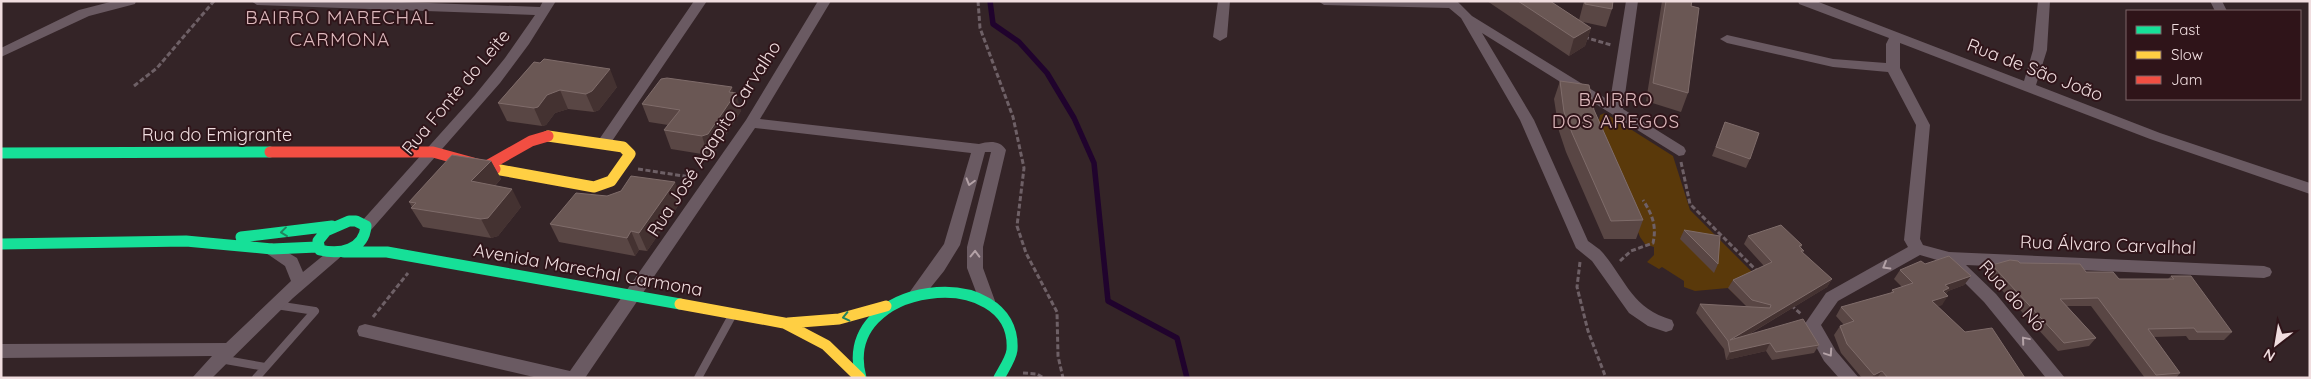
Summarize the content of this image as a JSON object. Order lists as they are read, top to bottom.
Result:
{
  "streets": {
    "street": [
      "Rua de São João",
      "Rua Fonte do Leite",
      "Rua do Emigrante",
      "Rua José Agapito Carvalho",
      "Rua Álvaro Carvalhal",
      "Avenida Marechal Carmona",
      "Rua do Nó"
    ]
  },
  "crossings": [
    ["Rua Fonte do Leite", "Rua do Emigrante"],
    ["Rua José Agapito Carvalho", "Avenida Marechal Carmona"],
    ["Rua Álvaro Carvalhal", "Rua do Nó"]
  ],
  "one_way": ["Rua do Nó"],
  "districts": ["BAIRRO MARECHAL CARMONA", "BAIRRO DOS AREGOS"],
  "legend": ["Fast", "Slow", "Jam"],
  "north": "bottom left"
}
